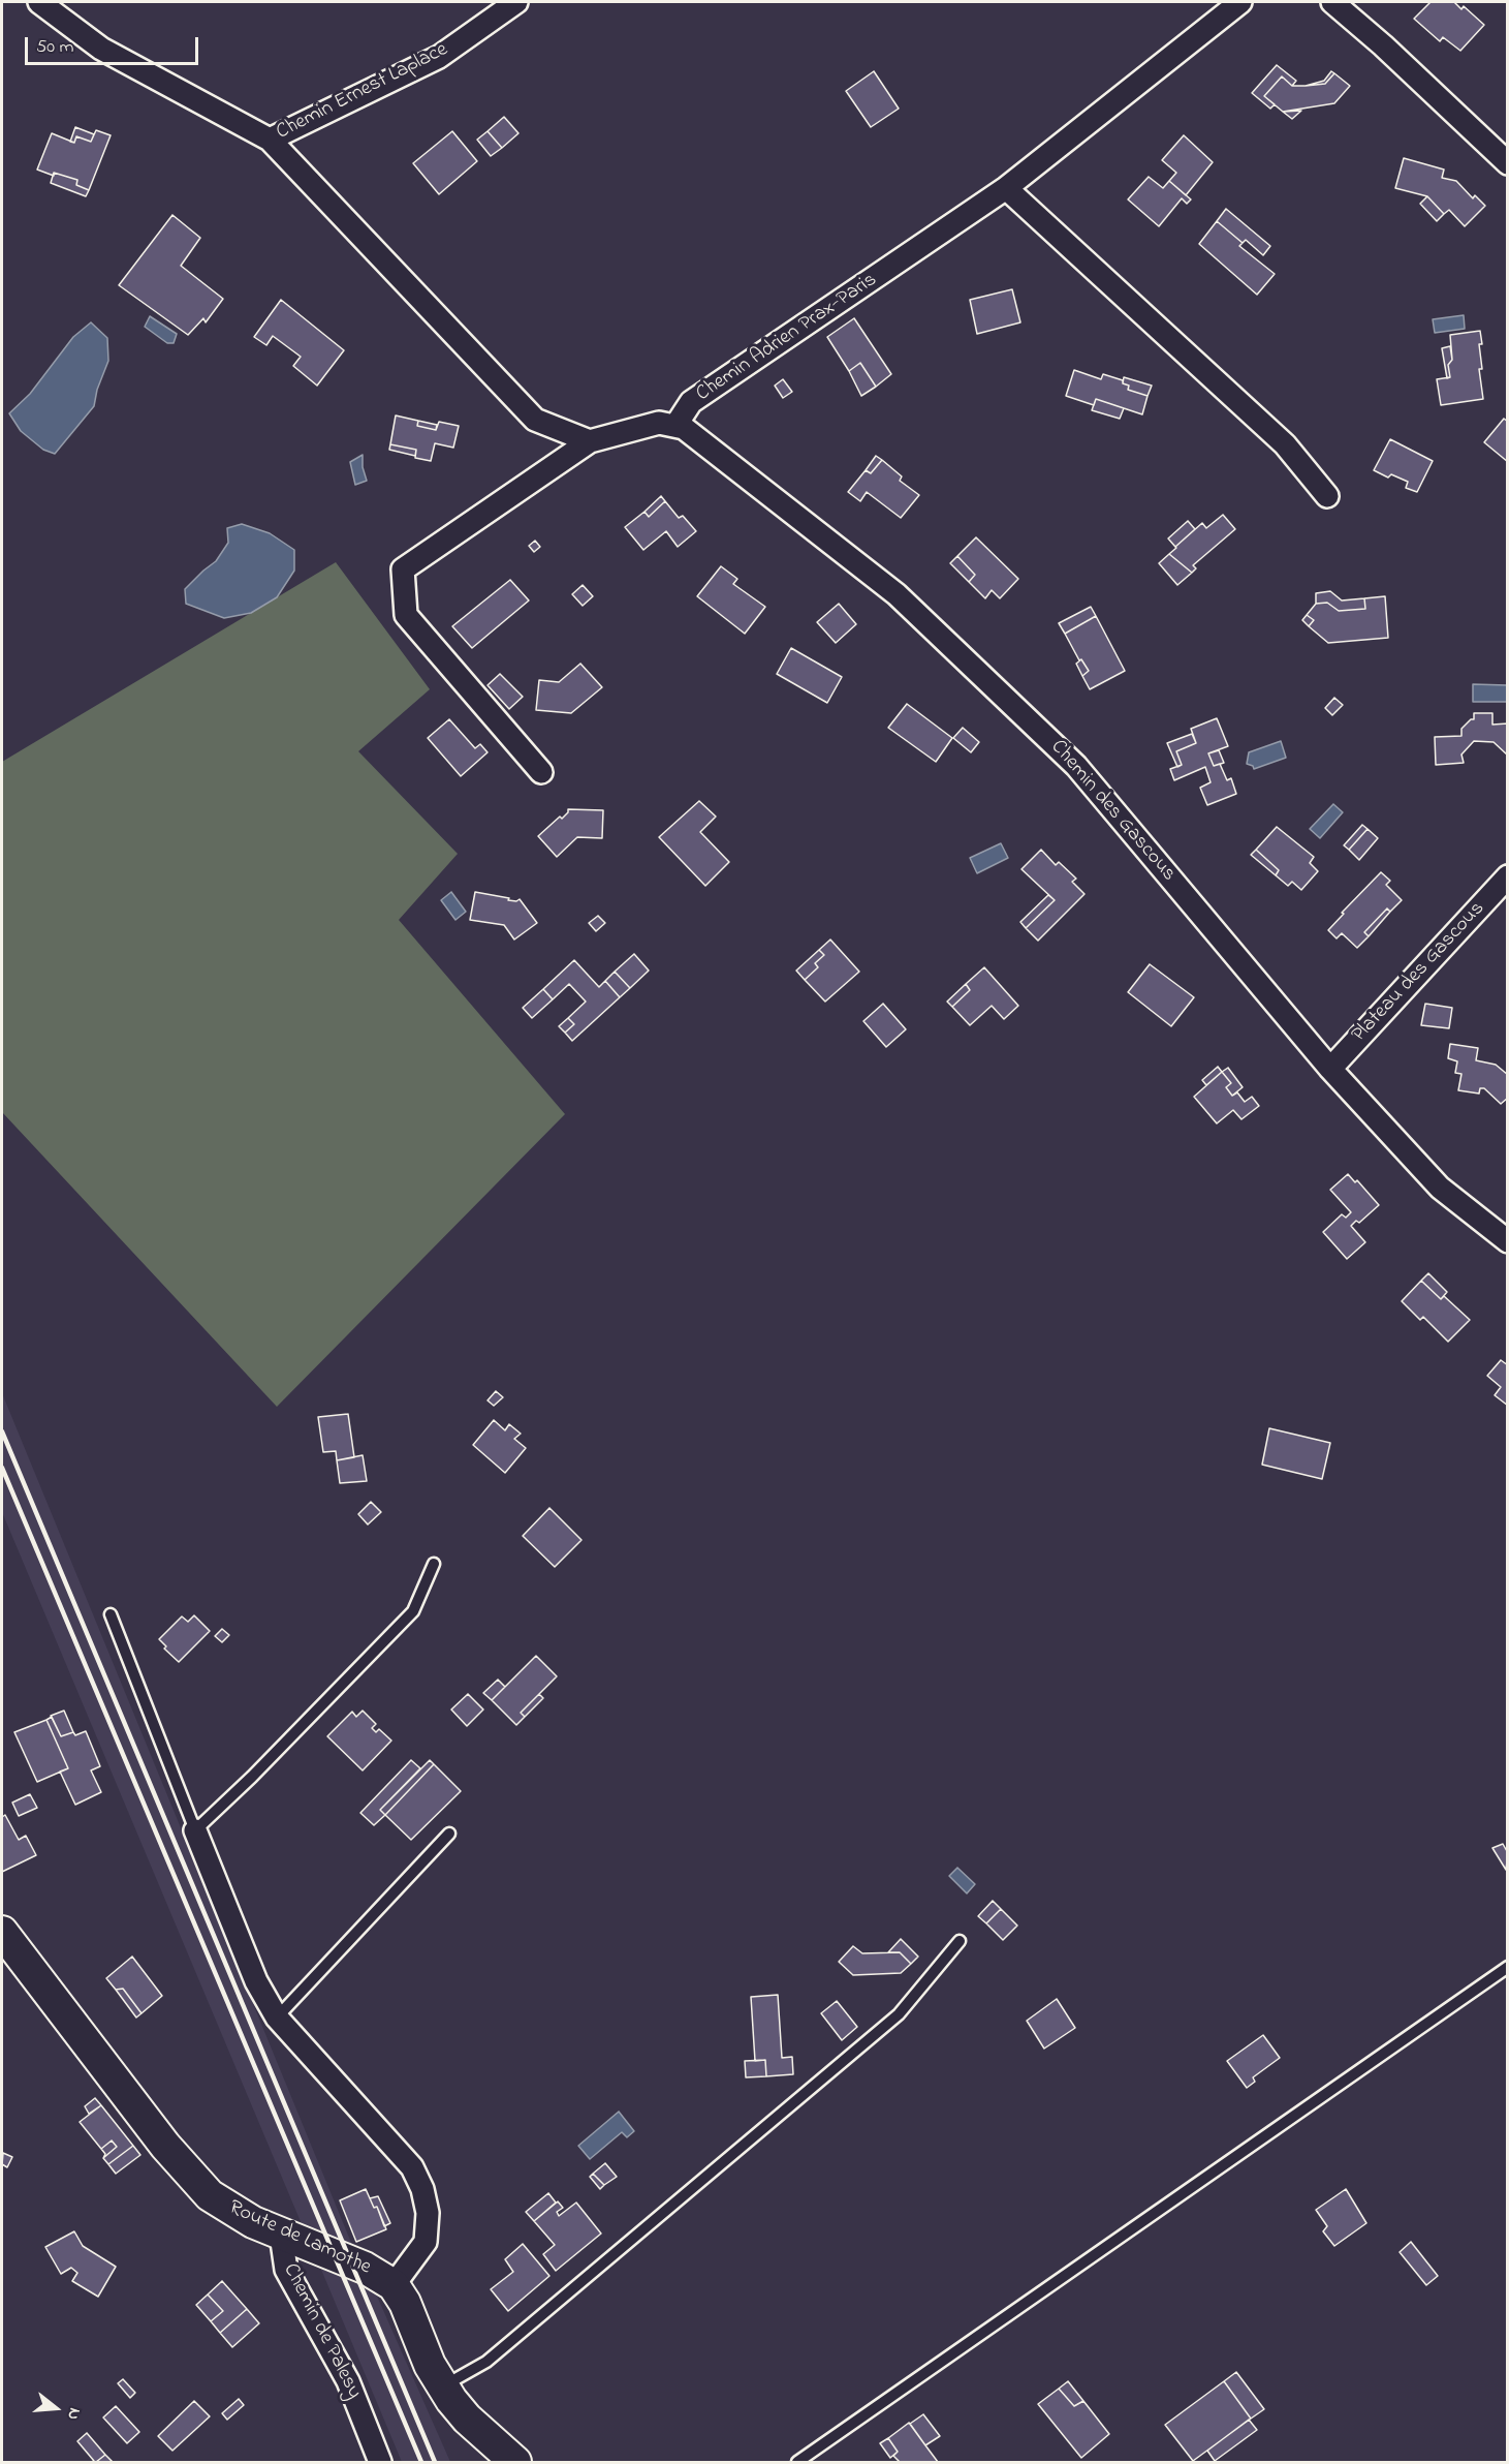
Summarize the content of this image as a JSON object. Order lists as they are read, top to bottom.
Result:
{
  "streets": {
    "street": [
      "Chemin Ernest Laplace",
      "Chemin Adrien Prax-Paris",
      "Chemin des Gascous",
      "Plateau des Gascous",
      "Route de Lamothe",
      "Chemin de Palesy"
    ]
  },
  "crossings": [
    ["Chemin Adrien Prax-Paris", "Chemin des Gascous"],
    ["Chemin des Gascous", "Plateau des Gascous"],
    ["Route de Lamothe", "Chemin de Palesy"]
  ],
  "scale_bar": "50 m",
  "north": "right"
}
